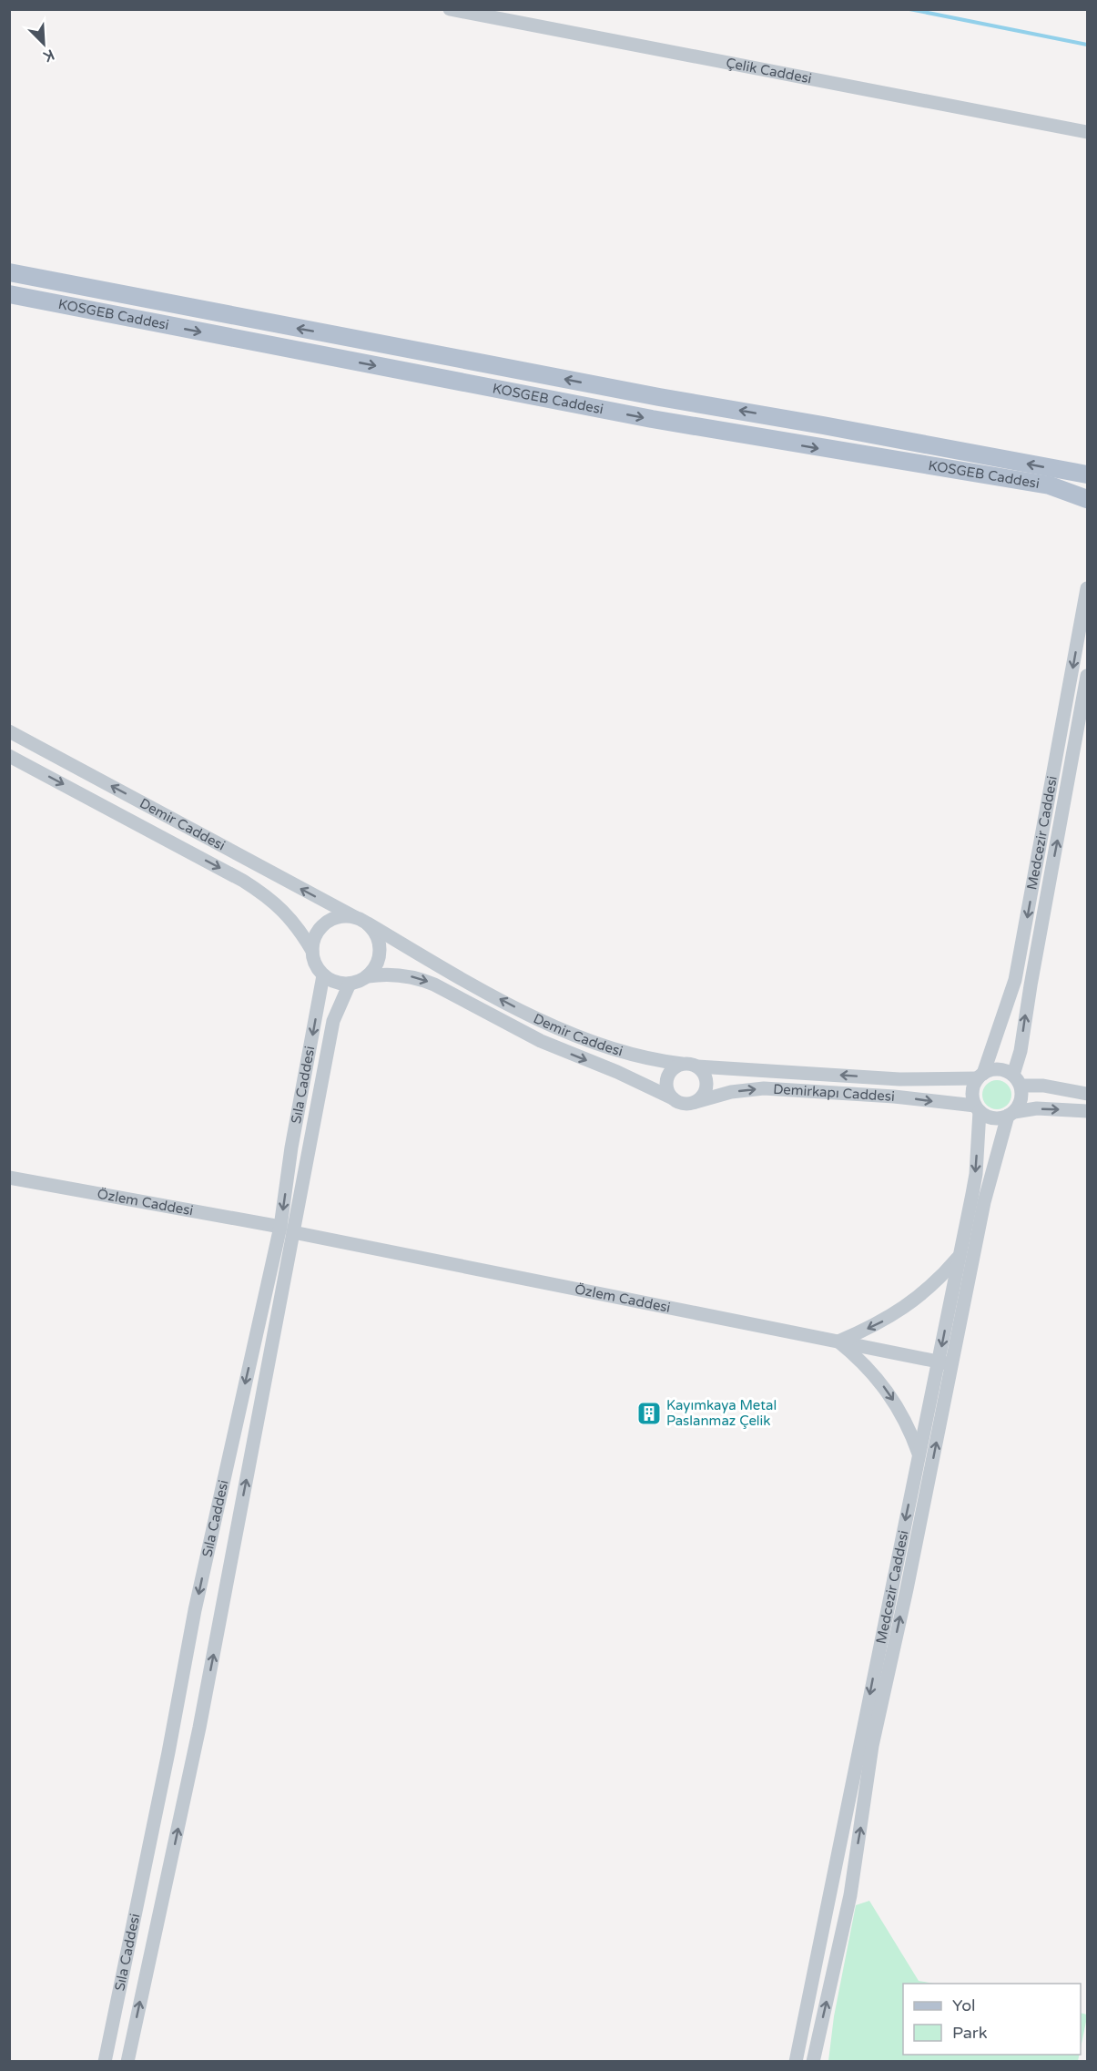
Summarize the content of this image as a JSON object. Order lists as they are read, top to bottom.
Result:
{
  "streets": {
    "main road": ["KOSGEB Caddesi"],
    "street": [
      "Çelik Caddesi",
      "Demir Caddesi",
      "Medcezir Caddesi",
      "Sıla Caddesi",
      "Demirkapı Caddesi",
      "Özlem Caddesi"
    ]
  },
  "crossings": [
    ["Demir Caddesi", "Sıla Caddesi"],
    ["Demir Caddesi", "Demirkapı Caddesi"],
    ["Medcezir Caddesi", "Demirkapı Caddesi"],
    ["Medcezir Caddesi", "Özlem Caddesi"],
    ["Sıla Caddesi", "Özlem Caddesi"]
  ],
  "places": {
    "building": ["Kayımkaya Metal Paslanmaz Çelik"]
  },
  "legend": ["Yol", "Park"],
  "north": "bottom right"
}
